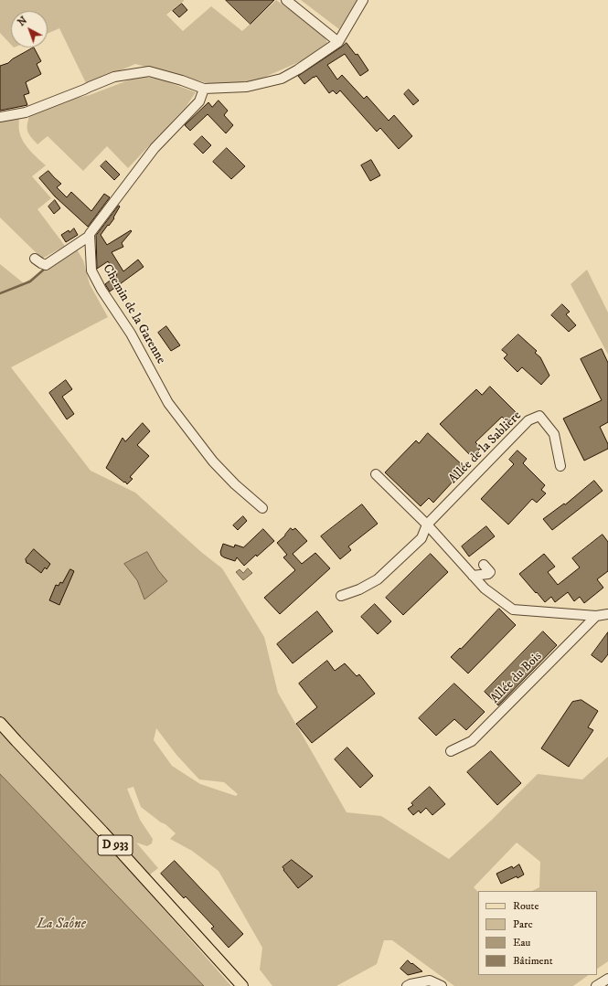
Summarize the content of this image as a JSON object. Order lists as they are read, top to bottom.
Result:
{
  "streets": {
    "main road": ["D 933"],
    "street": ["Chemin de la Garenne", "Allée de la Sablière", "Allée du Bois"]
  },
  "water": ["La Saône"],
  "legend": [
    "Route",
    "Parc",
    "Eau",
    "Bâtiment"
  ],
  "north": "top left"
}
